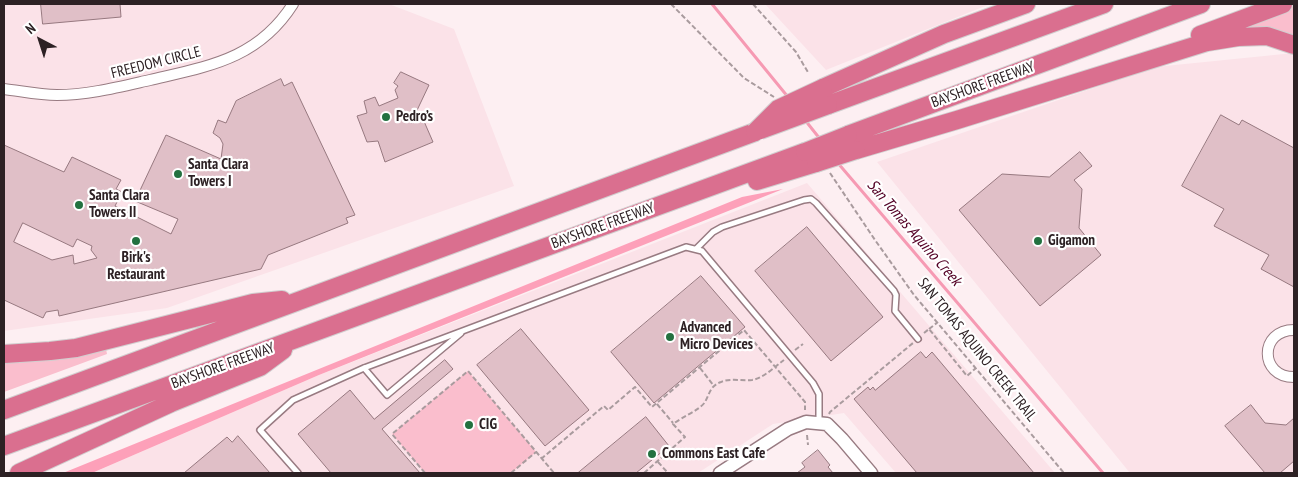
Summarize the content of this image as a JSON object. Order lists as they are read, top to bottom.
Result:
{
  "streets": {
    "highway": ["BAYSHORE FREEWAY"],
    "street": ["FREEDOM CIRCLE"],
    "path": ["SAN TOMAS AQUINO CREEK TRAIL"]
  },
  "water": ["San Tomas Aquino Creek"],
  "places": [
    "Pedro’s",
    "Santa Clara Towers I",
    "Santa Clara Towers II",
    "Birk's Restaurant",
    "Gigamon",
    "Advanced Micro Devices",
    "CIG",
    "Commons East Cafe"
  ],
  "north": "top left"
}
